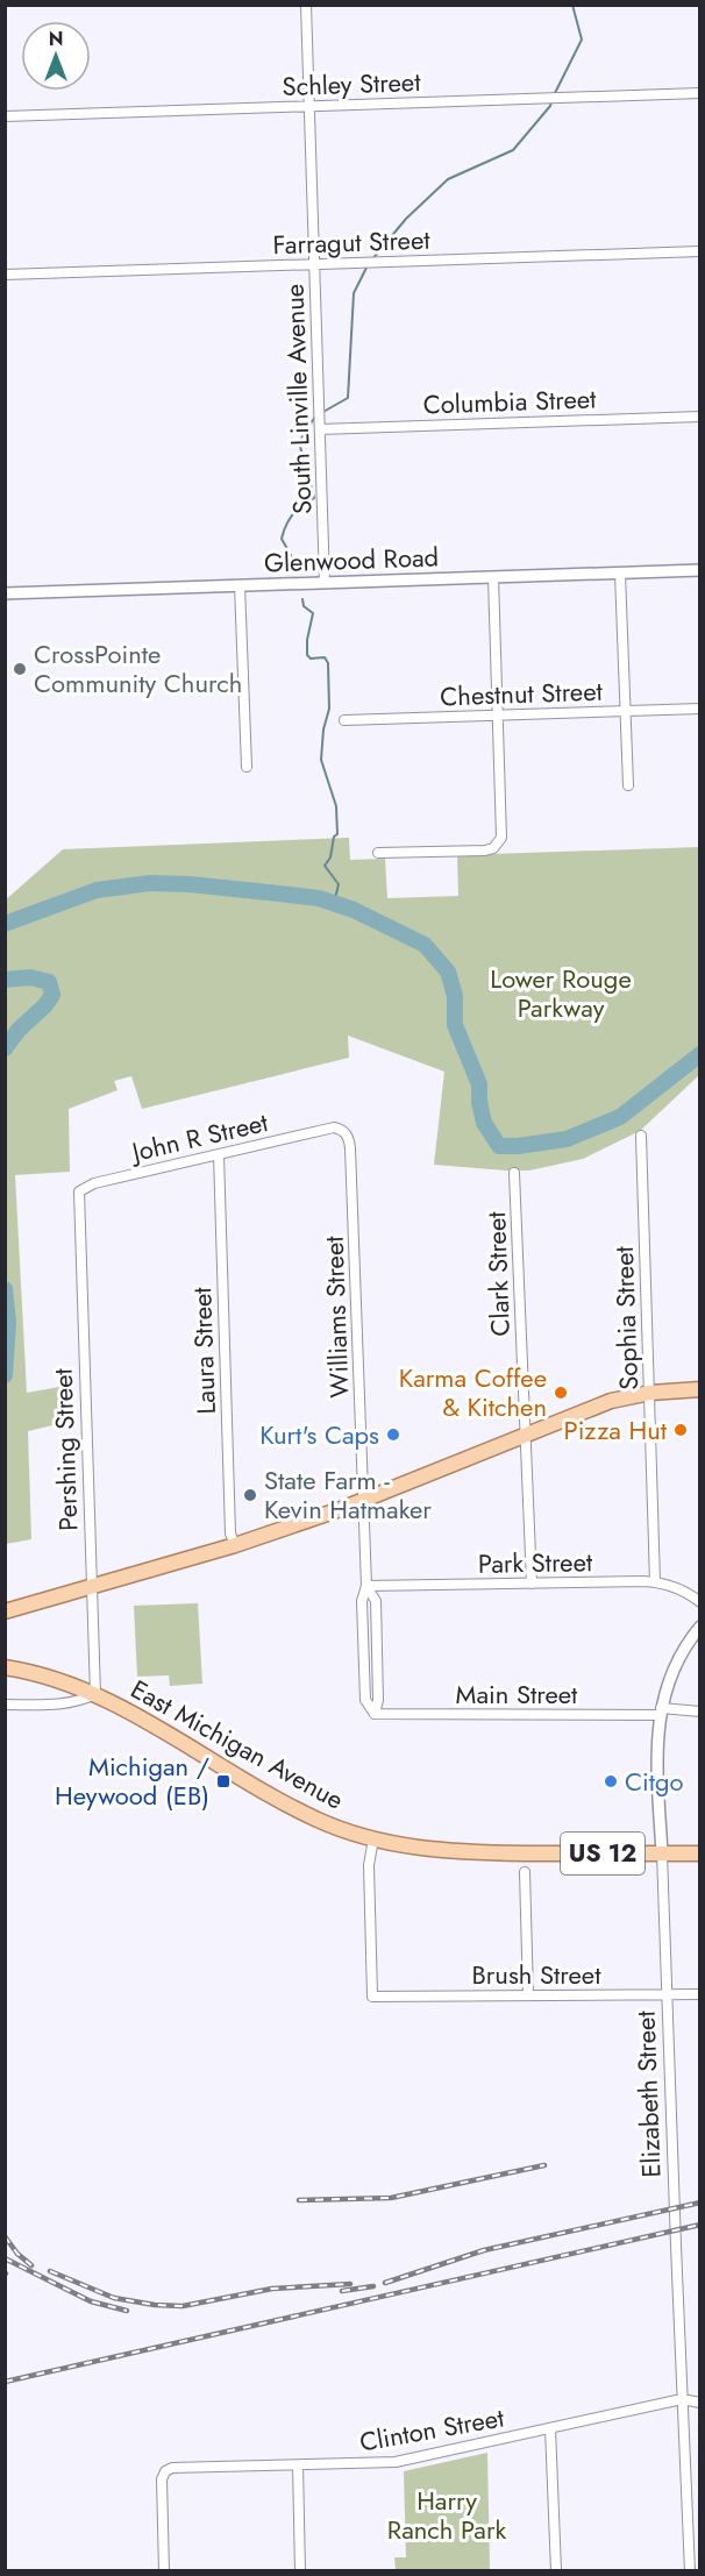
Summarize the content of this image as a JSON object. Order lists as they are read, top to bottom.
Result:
{
  "streets": {
    "main road": ["East Michigan Avenue", "US 12"],
    "street": [
      "Schley Street",
      "Farragut Street",
      "South Linville Avenue",
      "Columbia Street",
      "Glenwood Road",
      "Chestnut Street",
      "John R Street",
      "Clark Street",
      "Williams Street",
      "Sophia Street",
      "Laura Street",
      "Pershing Street",
      "Park Street",
      "Main Street",
      "Brush Street",
      "Elizabeth Street",
      "Clinton Street"
    ]
  },
  "crossings": [
    ["Schley Street", "South Linville Avenue"],
    ["Farragut Street", "South Linville Avenue"],
    ["South Linville Avenue", "Columbia Street"],
    ["South Linville Avenue", "Glenwood Road"],
    ["John R Street", "Williams Street"],
    ["John R Street", "Laura Street"],
    ["John R Street", "Pershing Street"],
    ["Clark Street", "Park Street"],
    ["Williams Street", "Park Street"],
    ["Williams Street", "Main Street"],
    ["Sophia Street", "Park Street"],
    ["Pershing Street", "East Michigan Avenue"],
    ["Main Street", "Elizabeth Street"],
    ["East Michigan Avenue", "Brush Street"],
    ["East Michigan Avenue", "Elizabeth Street"],
    ["Brush Street", "Elizabeth Street"],
    ["Elizabeth Street", "Clinton Street"]
  ],
  "parks": ["Lower Rouge Parkway", "Harry Ranch Park"],
  "places": {
    "other": [
      "CrossPointe Community Church",
      "Karma Coffee & Kitchen",
      "Pizza Hut",
      "Kurt's Caps",
      "State Farm - Kevin Hatmaker",
      "Citgo"
    ],
    "transit": ["Michigan / Heywood (EB)"]
  },
  "north": "top"
}
